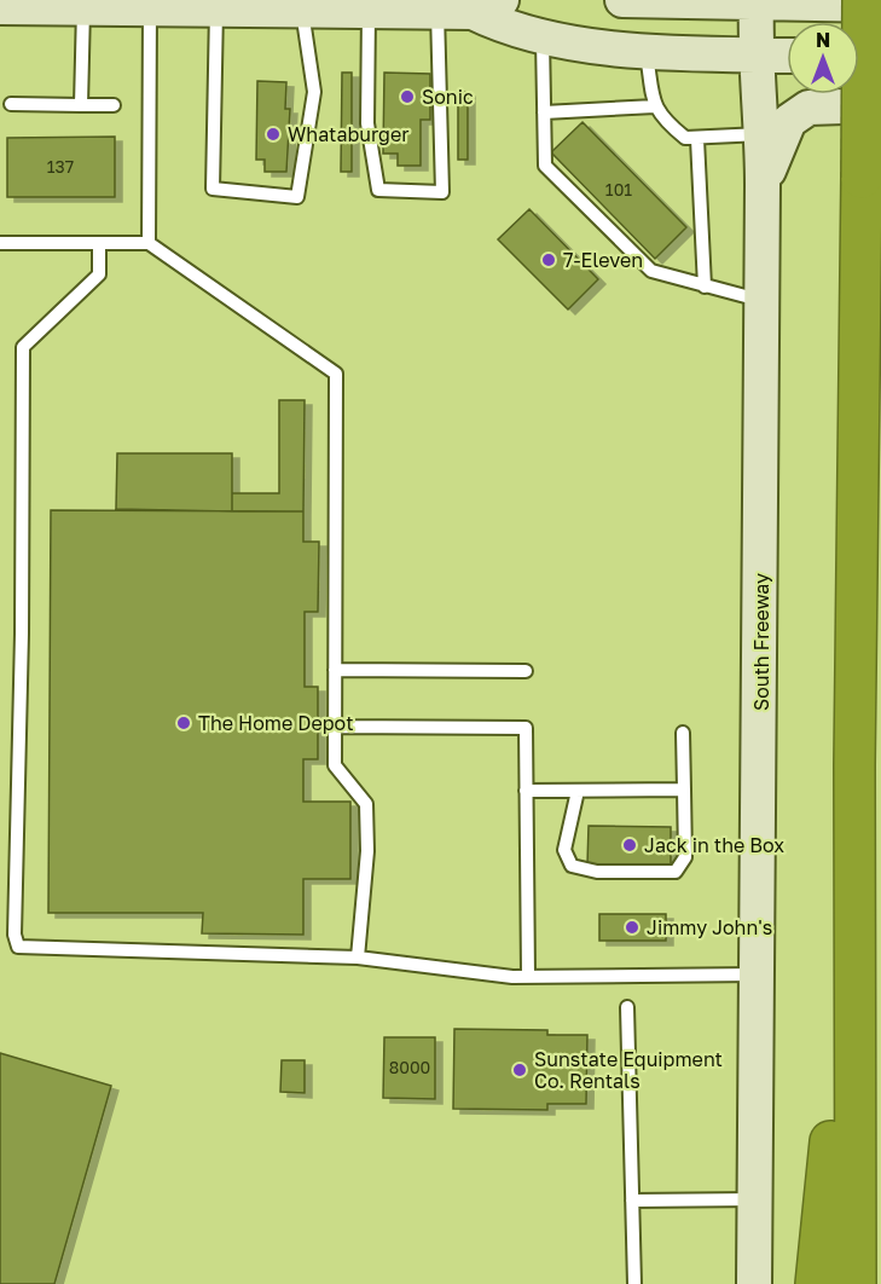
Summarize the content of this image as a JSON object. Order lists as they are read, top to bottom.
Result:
{
  "streets": {
    "main road": ["South Freeway"]
  },
  "places": [
    "Sonic",
    "Whataburger",
    "7-Eleven",
    "The Home Depot",
    "Jack in the Box",
    "Jimmy John's",
    "Sunstate Equipment Co. Rentals"
  ],
  "house_numbers": ["137", "101", "8000"],
  "north": "top"
}
